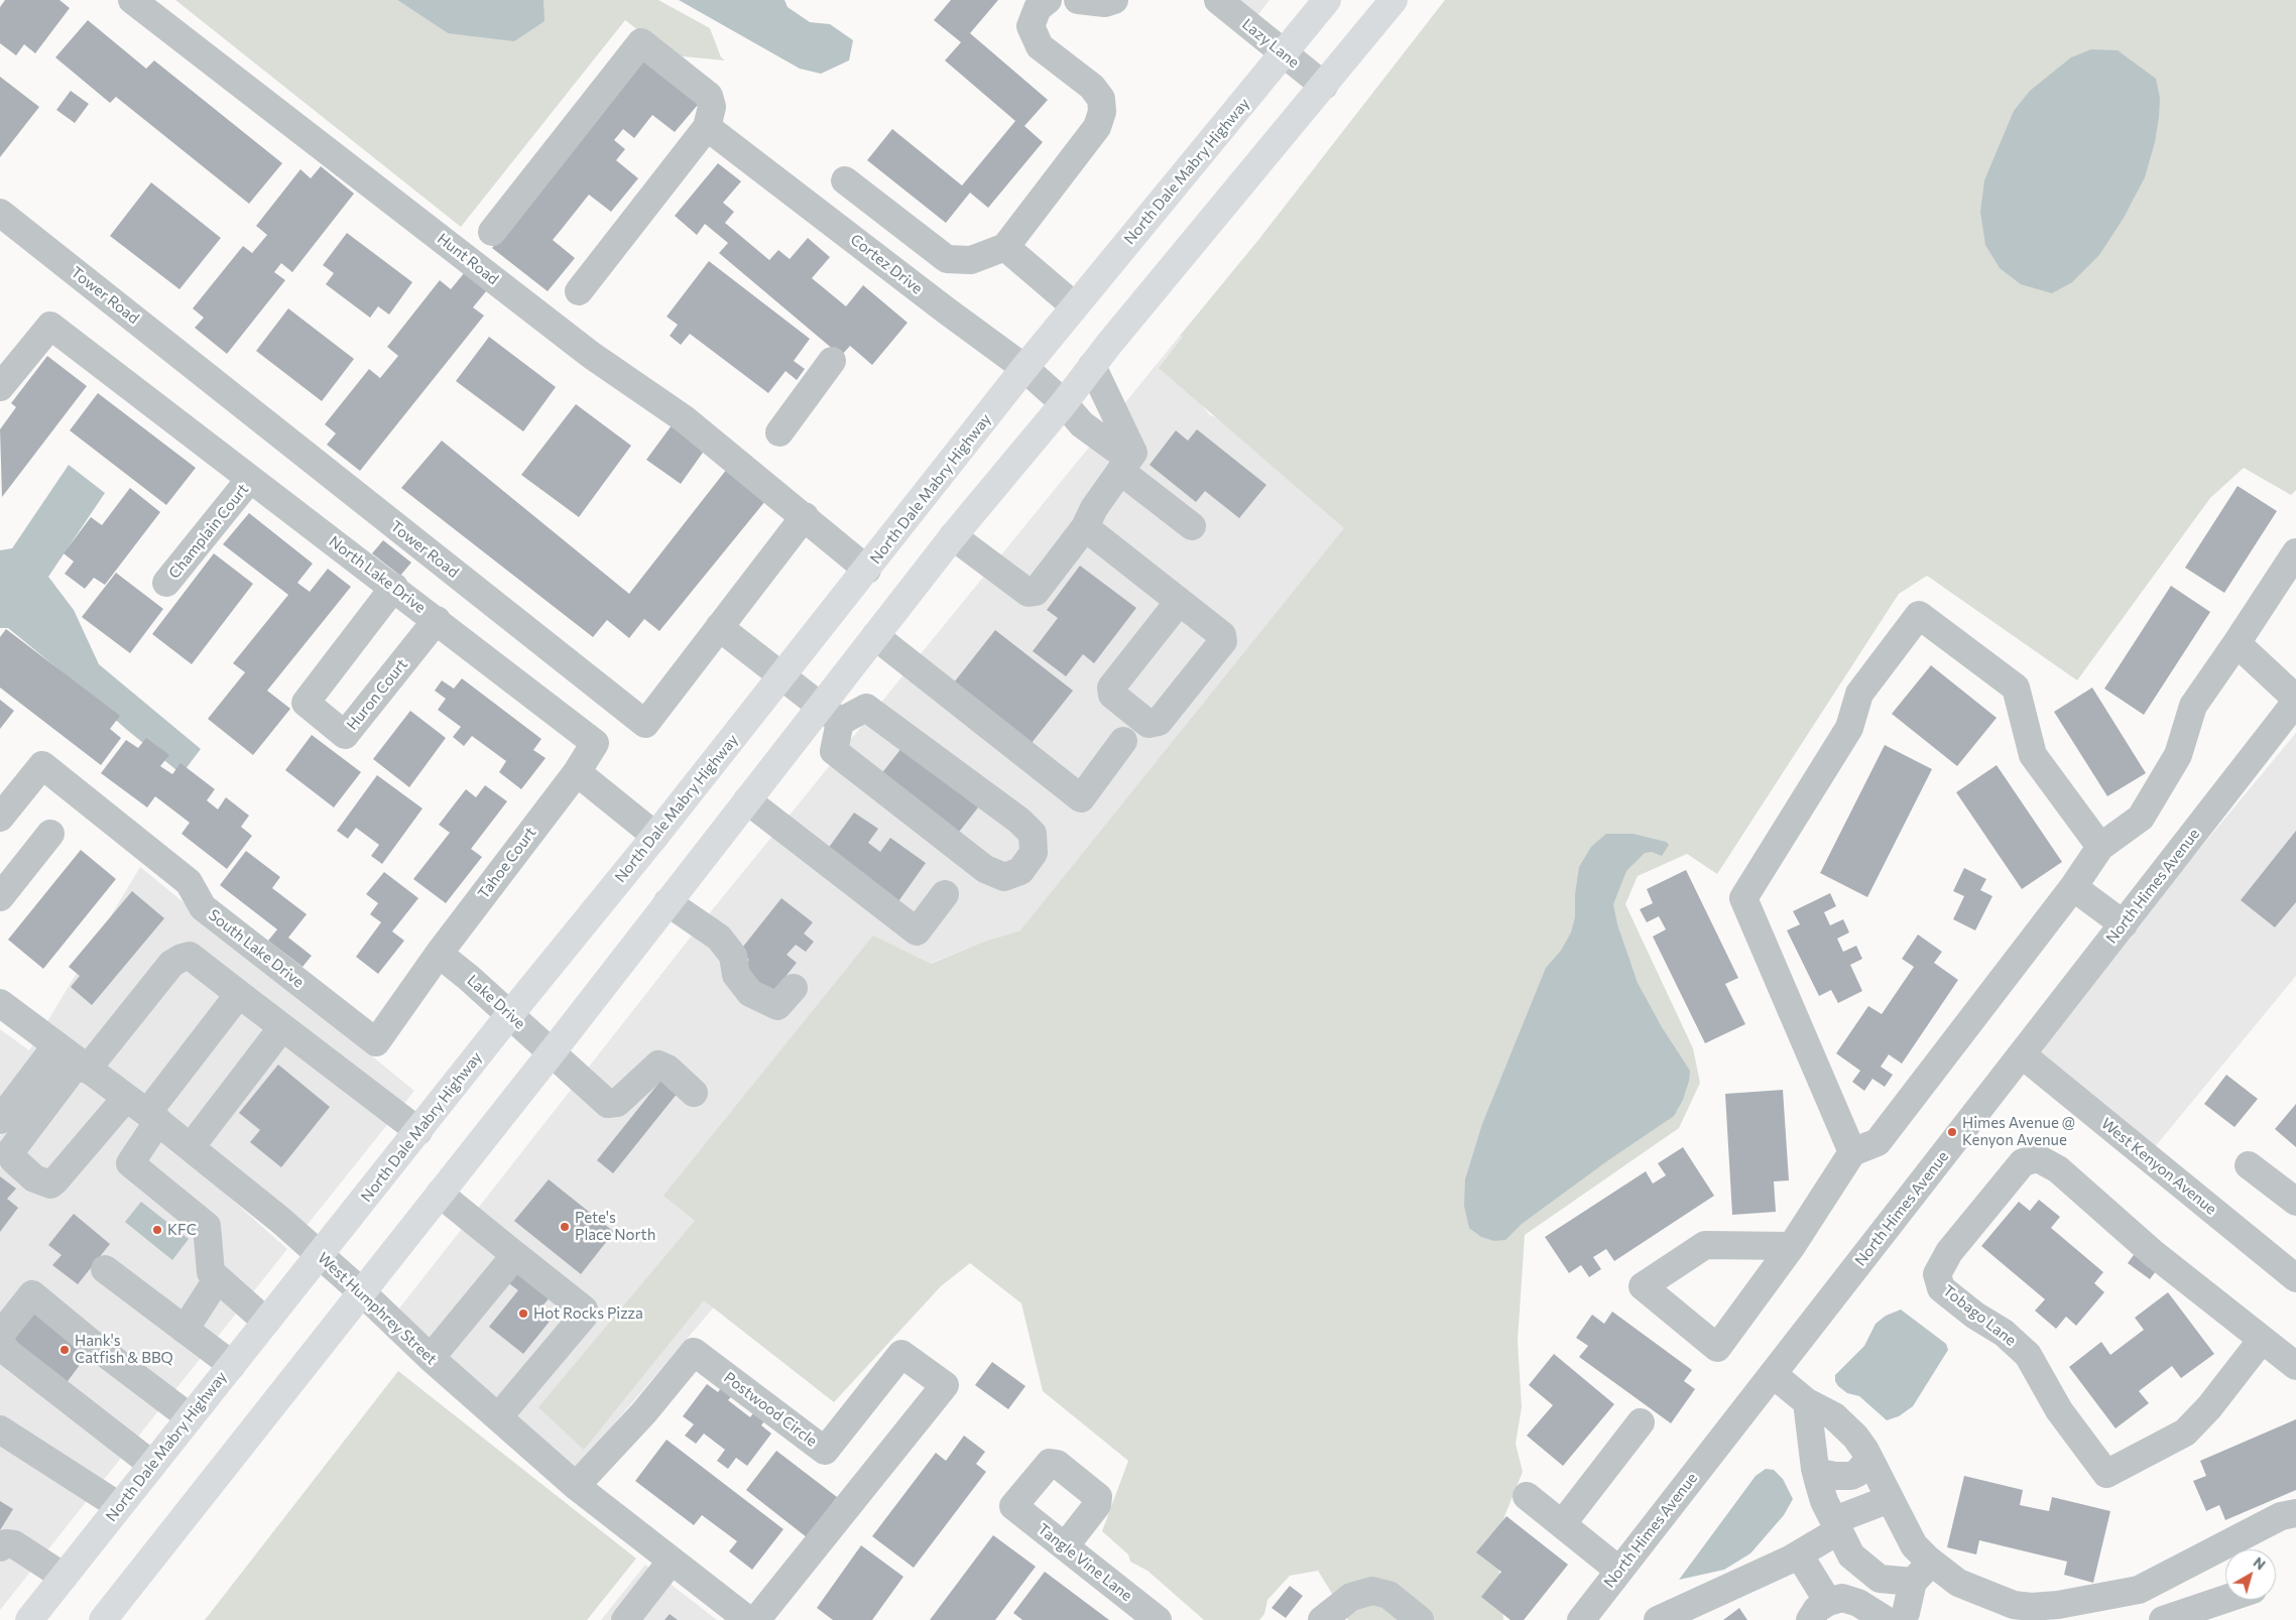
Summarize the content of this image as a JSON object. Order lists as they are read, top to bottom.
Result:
{
  "streets": {
    "main road": ["North Dale Mabry Highway"],
    "street": [
      "Lazy Lane",
      "Hunt Road",
      "Cortez Drive",
      "Tower Road",
      "Champlain Court",
      "North Lake Drive",
      "Huron Court",
      "Tahoe Court",
      "North Himes Avenue",
      "South Lake Drive",
      "Lake Drive",
      "West Kenyon Avenue",
      "West Humphrey Street",
      "Tobago Lane",
      "Postwood Circle",
      "Tangle Vine Lane"
    ]
  },
  "crossings": [
    ["Lazy Lane", "North Dale Mabry Highway"],
    ["North Dale Mabry Highway", "Hunt Road"],
    ["North Dale Mabry Highway", "Cortez Drive"],
    ["North Dale Mabry Highway", "Lake Drive"],
    ["North Dale Mabry Highway", "West Humphrey Street"],
    ["Hunt Road", "Tower Road"],
    ["Champlain Court", "North Lake Drive"],
    ["North Lake Drive", "Huron Court"],
    ["North Lake Drive", "Tahoe Court"],
    ["Tahoe Court", "South Lake Drive"],
    ["Tahoe Court", "Lake Drive"],
    ["North Himes Avenue", "West Kenyon Avenue"],
    ["South Lake Drive", "Lake Drive"],
    ["West Humphrey Street", "Postwood Circle"]
  ],
  "places": [
    "Himes Avenue @ Kenyon Avenue",
    "Pete's Place North",
    "KFC",
    "Hot Rocks Pizza",
    "Hank's Catfish & BBQ"
  ],
  "north": "top right"
}
